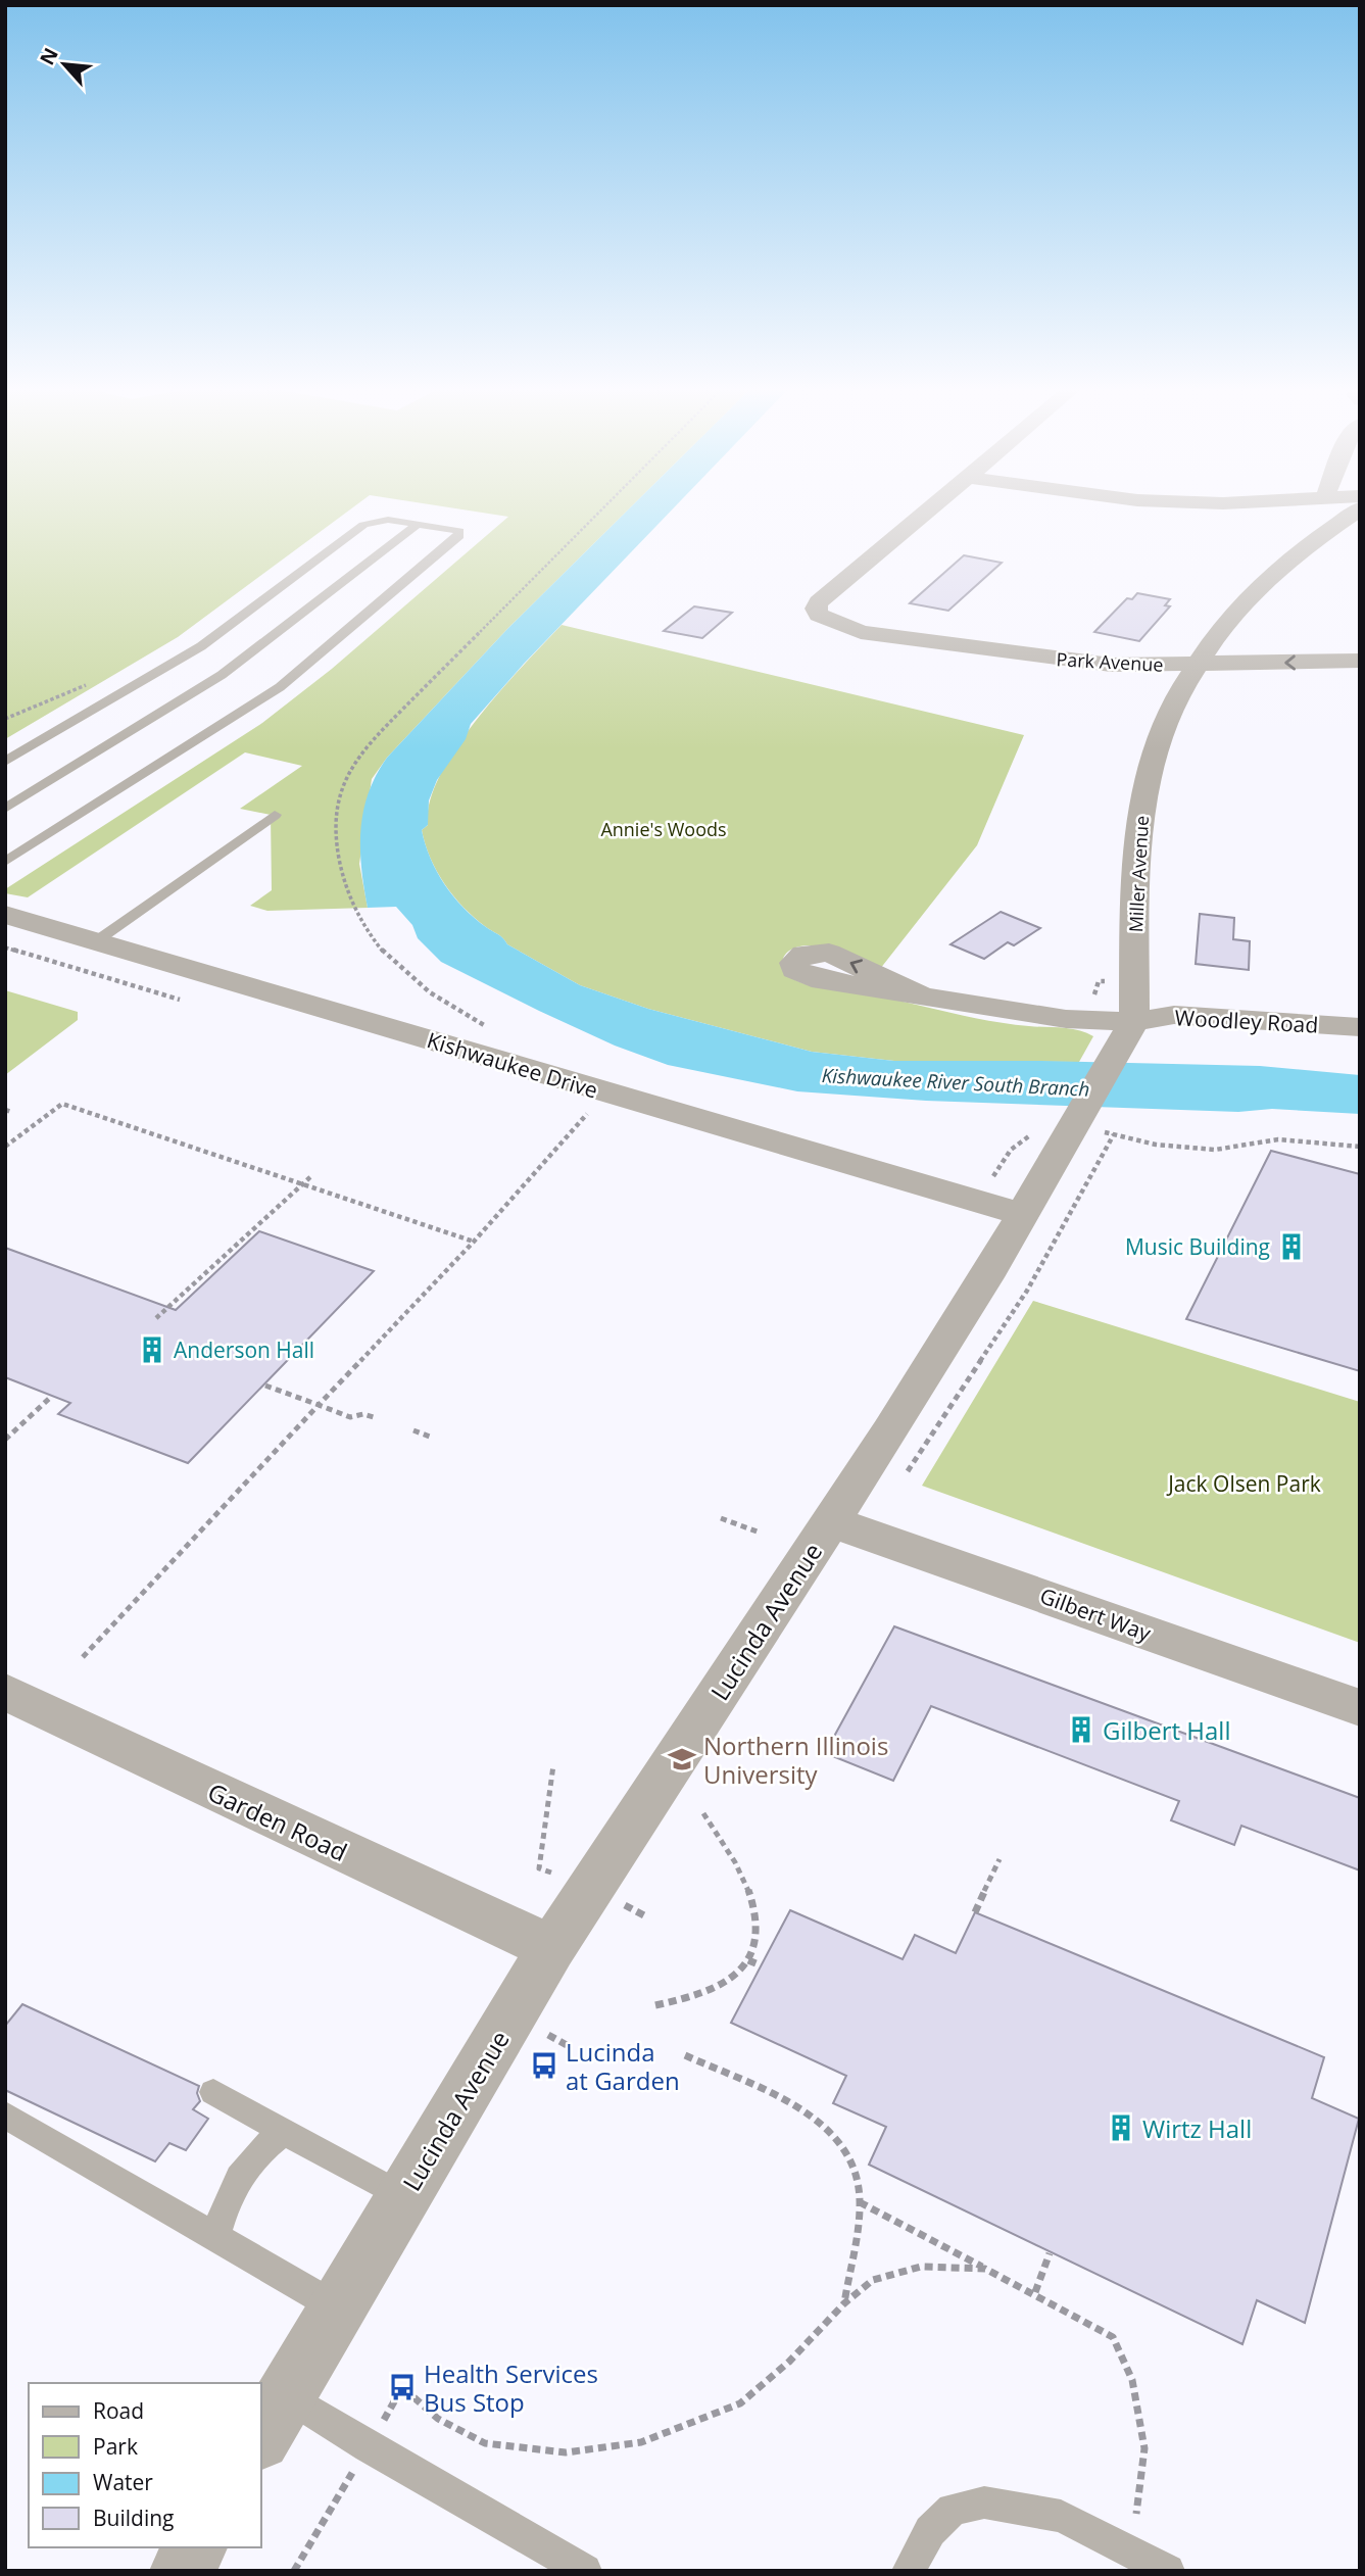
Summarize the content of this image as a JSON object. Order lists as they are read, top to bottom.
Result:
{
  "streets": {
    "street": [
      "Park Avenue",
      "Miller Avenue",
      "Woodley Road",
      "Kishwaukee Drive",
      "Gilbert Way",
      "Lucinda Avenue",
      "Garden Road"
    ]
  },
  "crossings": [
    ["Park Avenue", "Miller Avenue"],
    ["Miller Avenue", "Woodley Road"],
    ["Miller Avenue", "Lucinda Avenue"],
    ["Woodley Road", "Lucinda Avenue"],
    ["Kishwaukee Drive", "Lucinda Avenue"],
    ["Gilbert Way", "Lucinda Avenue"],
    ["Lucinda Avenue", "Garden Road"]
  ],
  "water": ["Kishwaukee River South Branch"],
  "parks": ["Annie's Woods", "Jack Olsen Park"],
  "places": {
    "building": [
      "Music Building",
      "Anderson Hall",
      "Gilbert Hall",
      "Wirtz Hall"
    ],
    "school or university": ["Northern Illinois University"],
    "bus stop": ["Lucinda at Garden", "Health Services Bus Stop"]
  },
  "legend": [
    "Road",
    "Park",
    "Water",
    "Building"
  ],
  "north": "top left"
}
